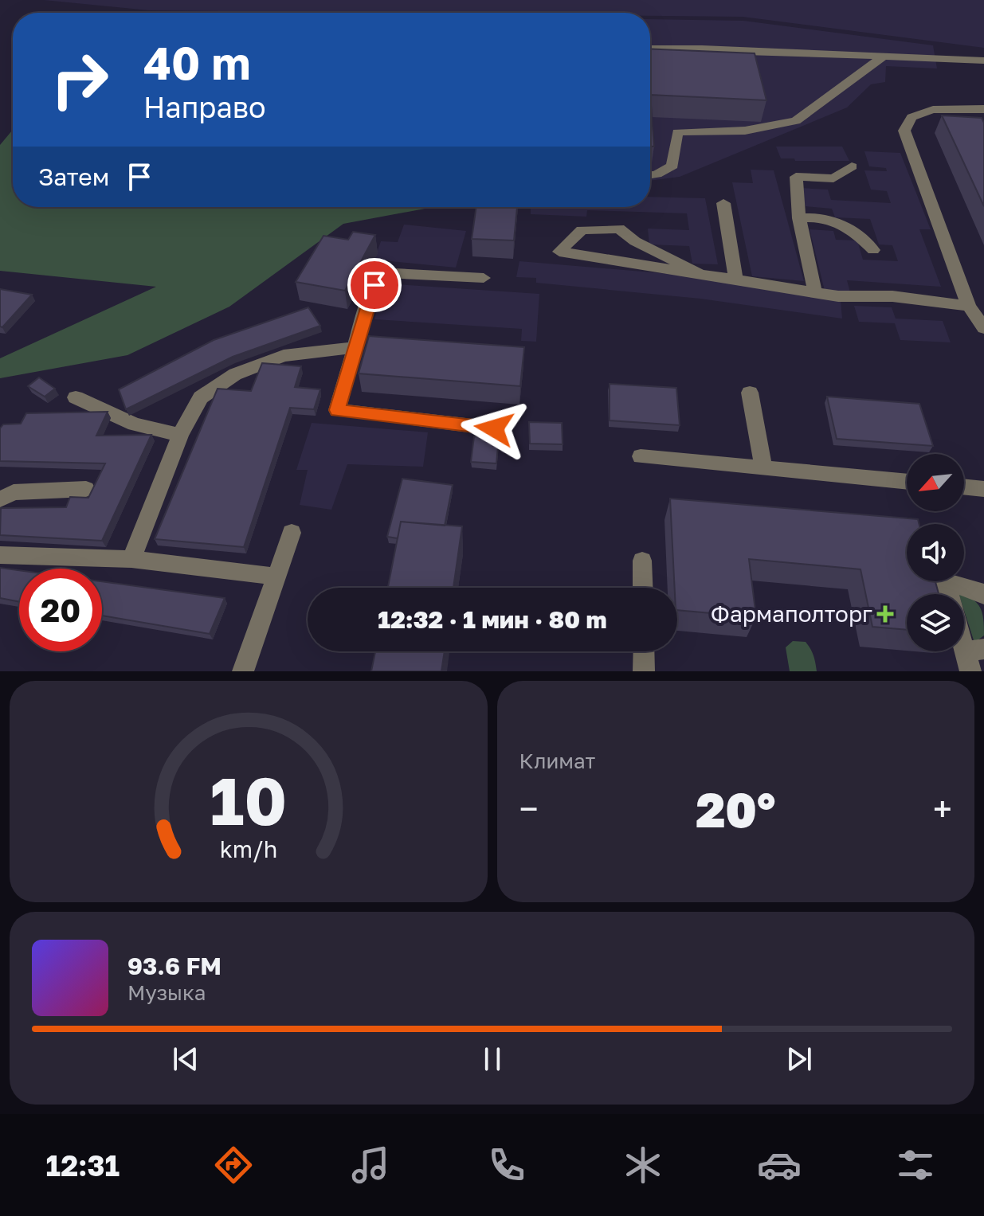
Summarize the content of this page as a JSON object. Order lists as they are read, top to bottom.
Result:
{
  "places": {
    "health": ["Фармаполторг"]
  },
  "north": "bottom left",
  "page": {
    "turn": ["40 m", "Направо"],
    "then": "Затем",
    "limit": "20",
    "trip": "12:32 · 1 мин · 80 m",
    "tile": "Климат",
    "heat": ["−", "20°", "+"],
    "song": ["93.6 FM", "Музыка"],
    "tabs": "12:31",
    "gauge": ["10", "km/h"]
  }
}
